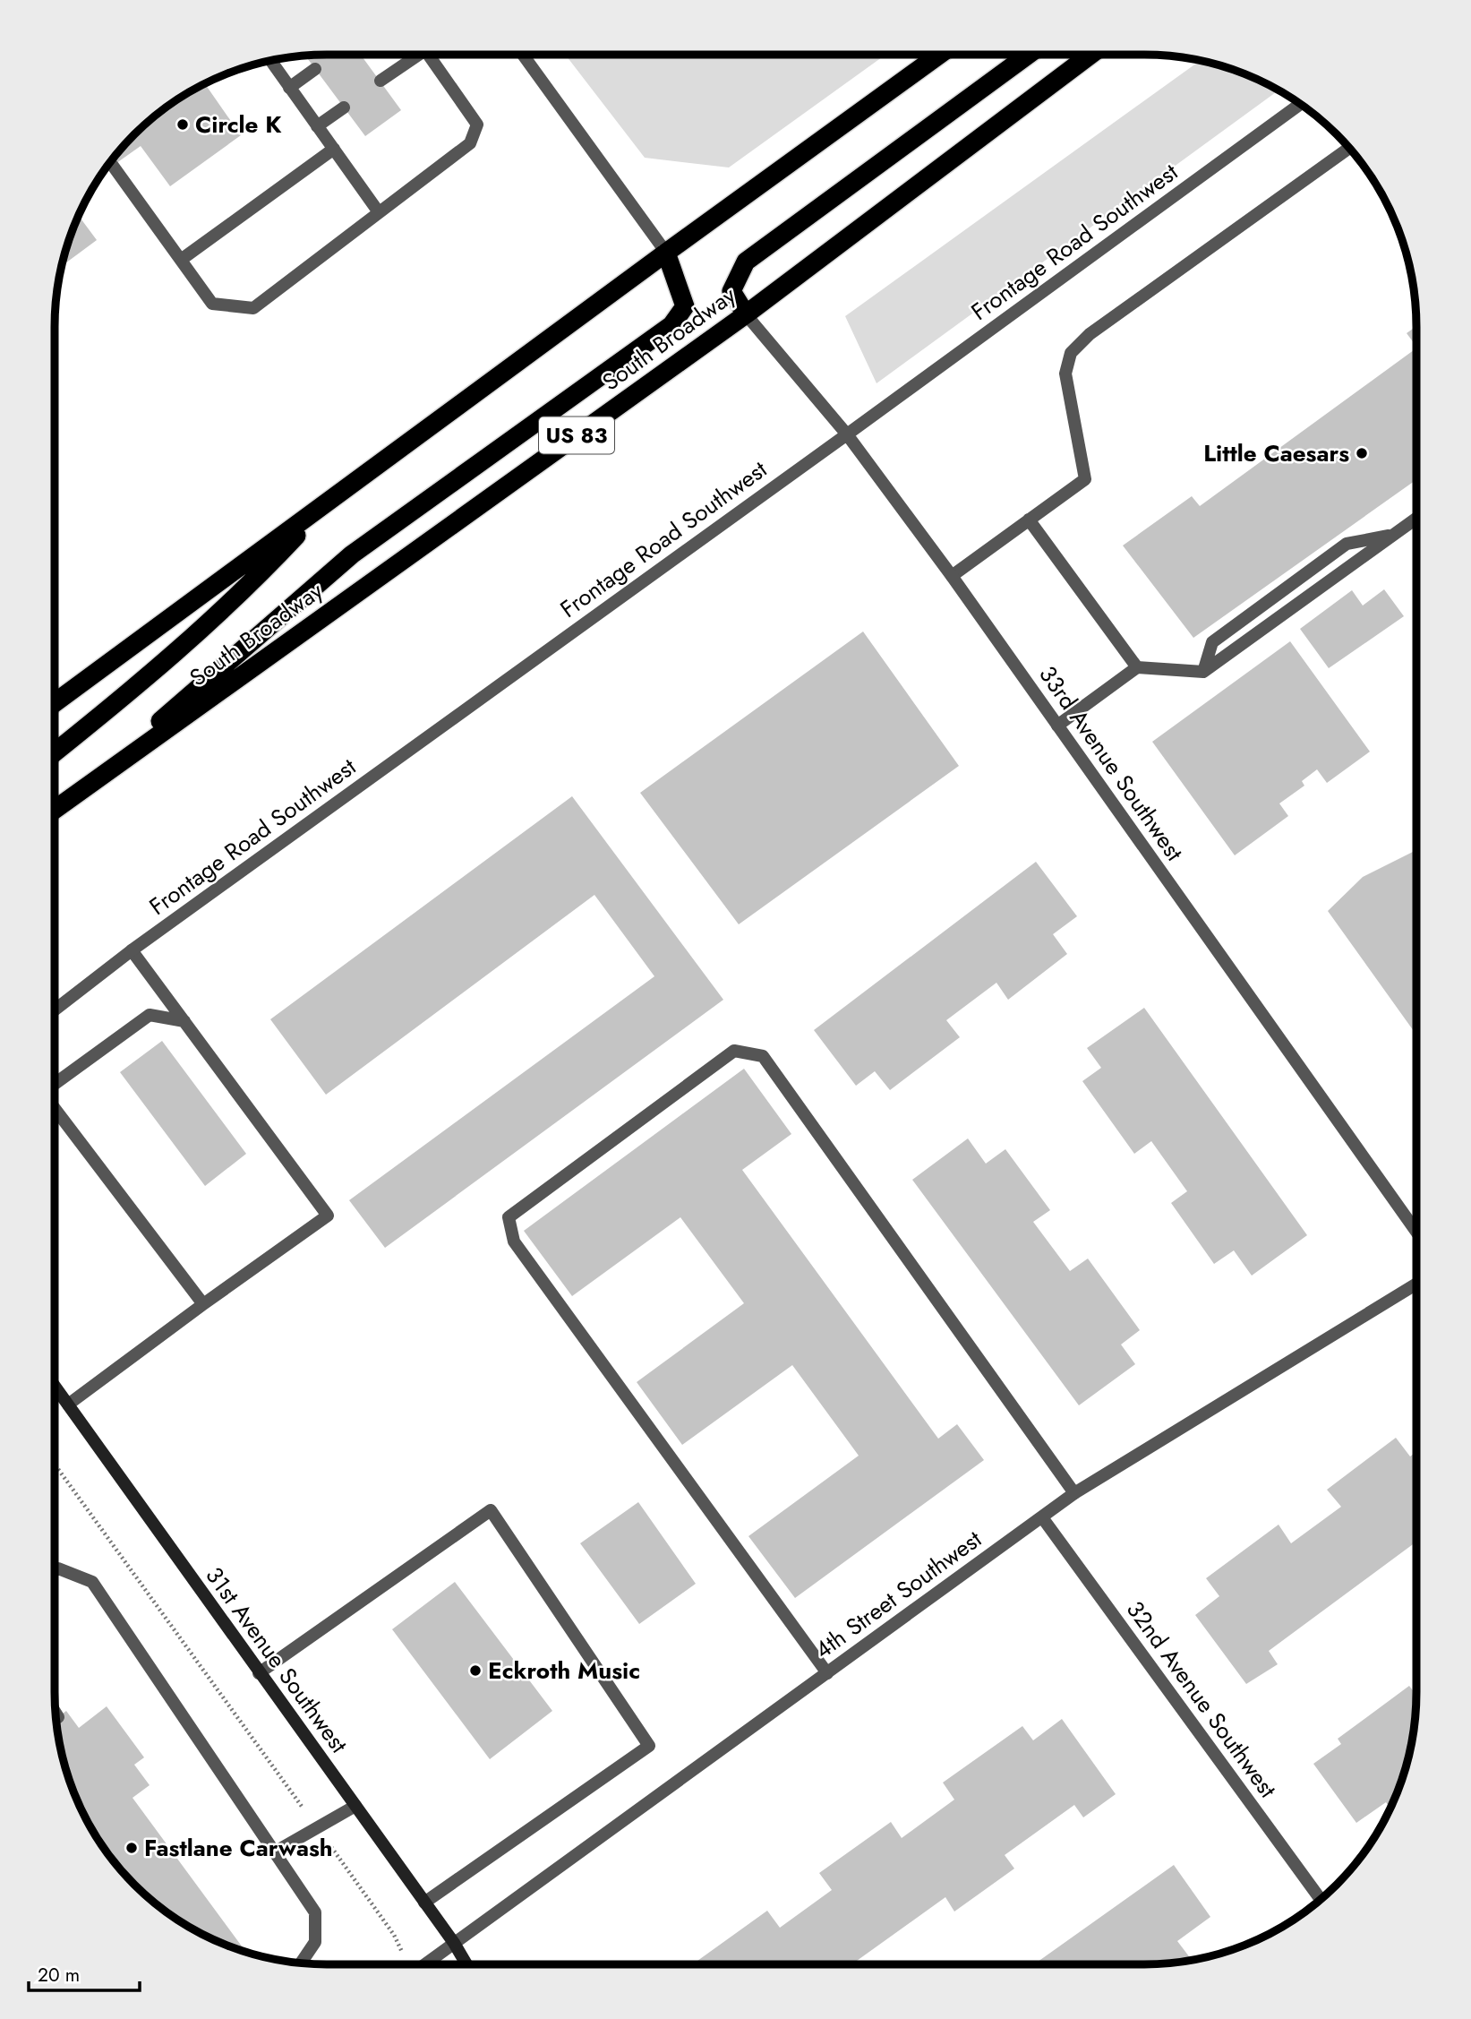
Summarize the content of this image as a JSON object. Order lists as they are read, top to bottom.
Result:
{
  "streets": {
    "highway": ["South Broadway", "US 83"],
    "street": [
      "Frontage Road Southwest",
      "33rd Avenue Southwest",
      "4th Street Southwest",
      "31st Avenue Southwest",
      "32nd Avenue Southwest"
    ]
  },
  "crossings": [
    ["Frontage Road Southwest", "33rd Avenue Southwest"],
    ["South Broadway", "33rd Avenue Southwest"],
    ["4th Street Southwest", "31st Avenue Southwest"],
    ["4th Street Southwest", "32nd Avenue Southwest"]
  ],
  "places": [
    "Circle K",
    "Little Caesars",
    "Eckroth Music",
    "Fastlane Carwash"
  ],
  "scale_bar": "20 m"
}
